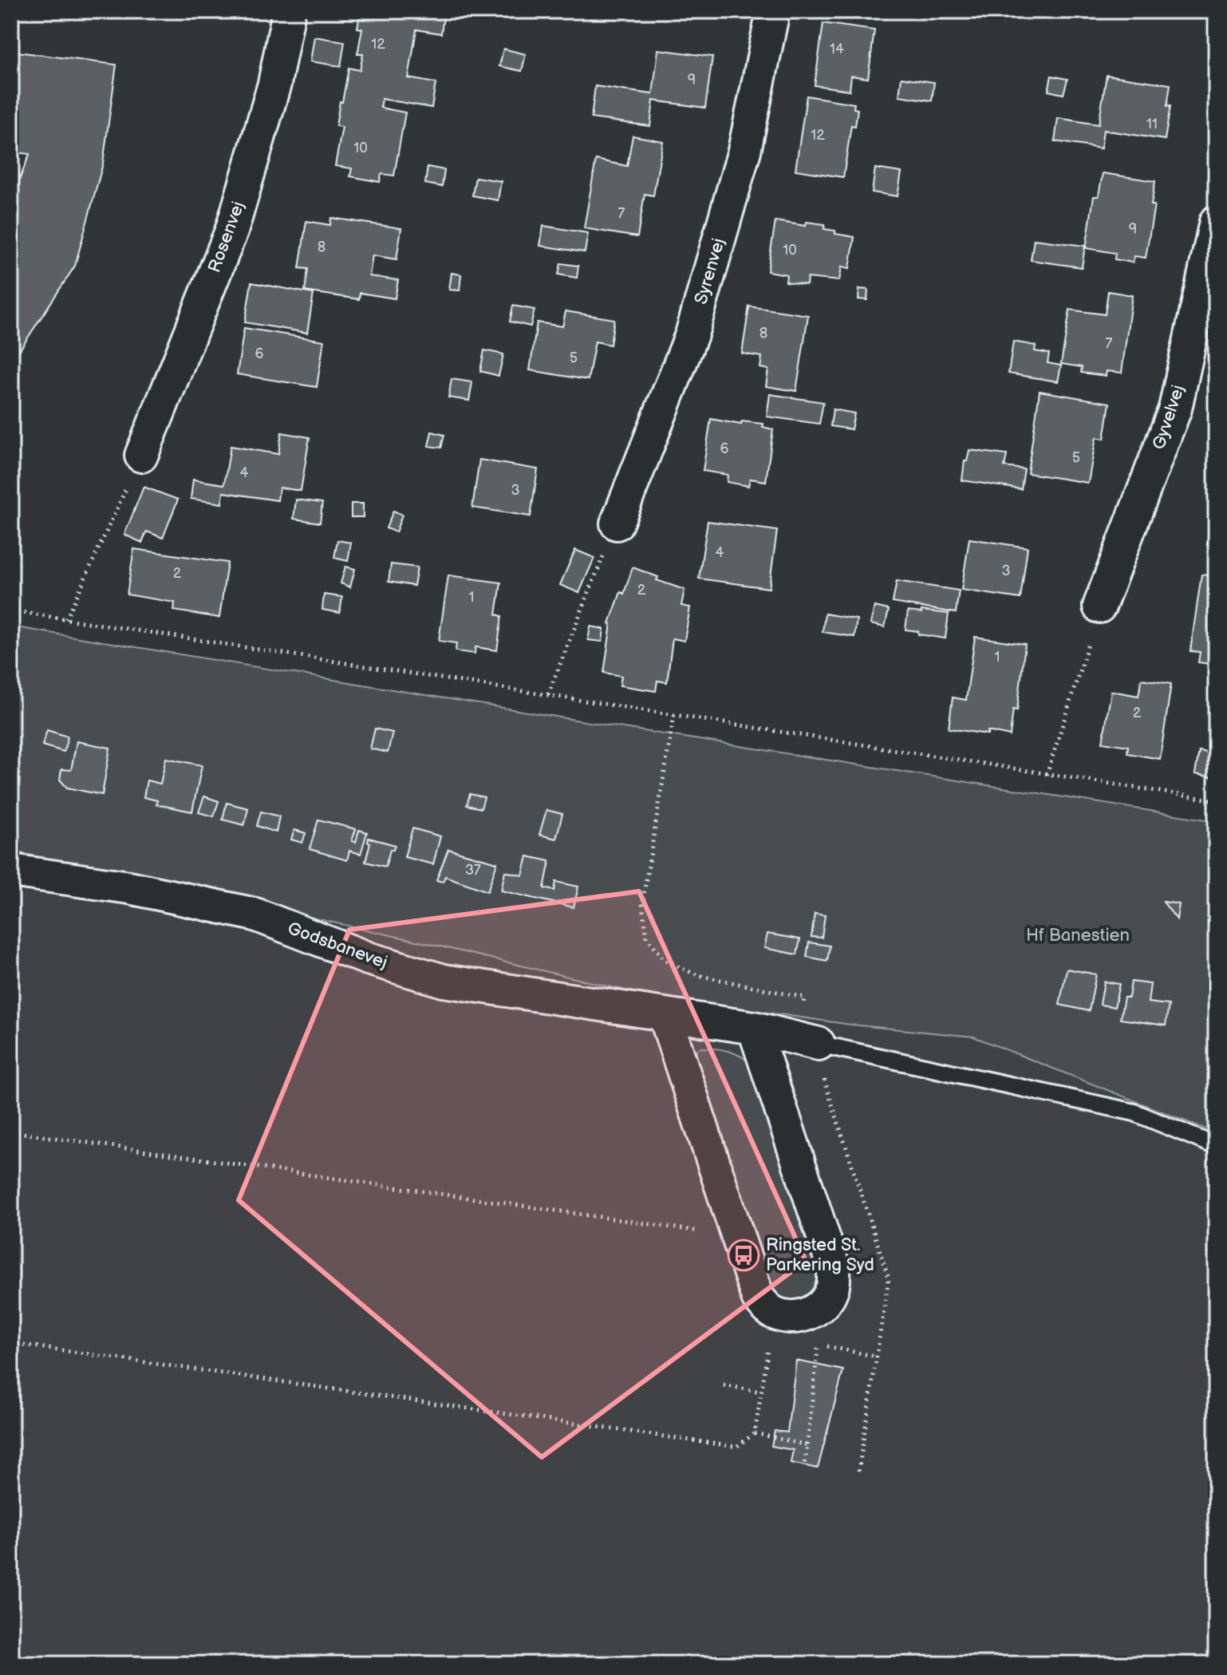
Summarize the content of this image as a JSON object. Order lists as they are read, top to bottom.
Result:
{
  "streets": {
    "street": [
      "Rosenvej",
      "Syrenvej",
      "Gyvelvej",
      "Godsbanevej"
    ]
  },
  "parks": ["Hf Banestien"],
  "places": {
    "bus stop": ["Ringsted St. Parkering Syd"]
  },
  "house_numbers": [
    "12",
    "14",
    "9",
    "11",
    "12",
    "10",
    "7",
    "9",
    "8",
    "10",
    "8",
    "7",
    "6",
    "5",
    "6",
    "5",
    "4",
    "3",
    "4",
    "3",
    "2",
    "2",
    "1",
    "1",
    "2",
    "37"
  ]
}
